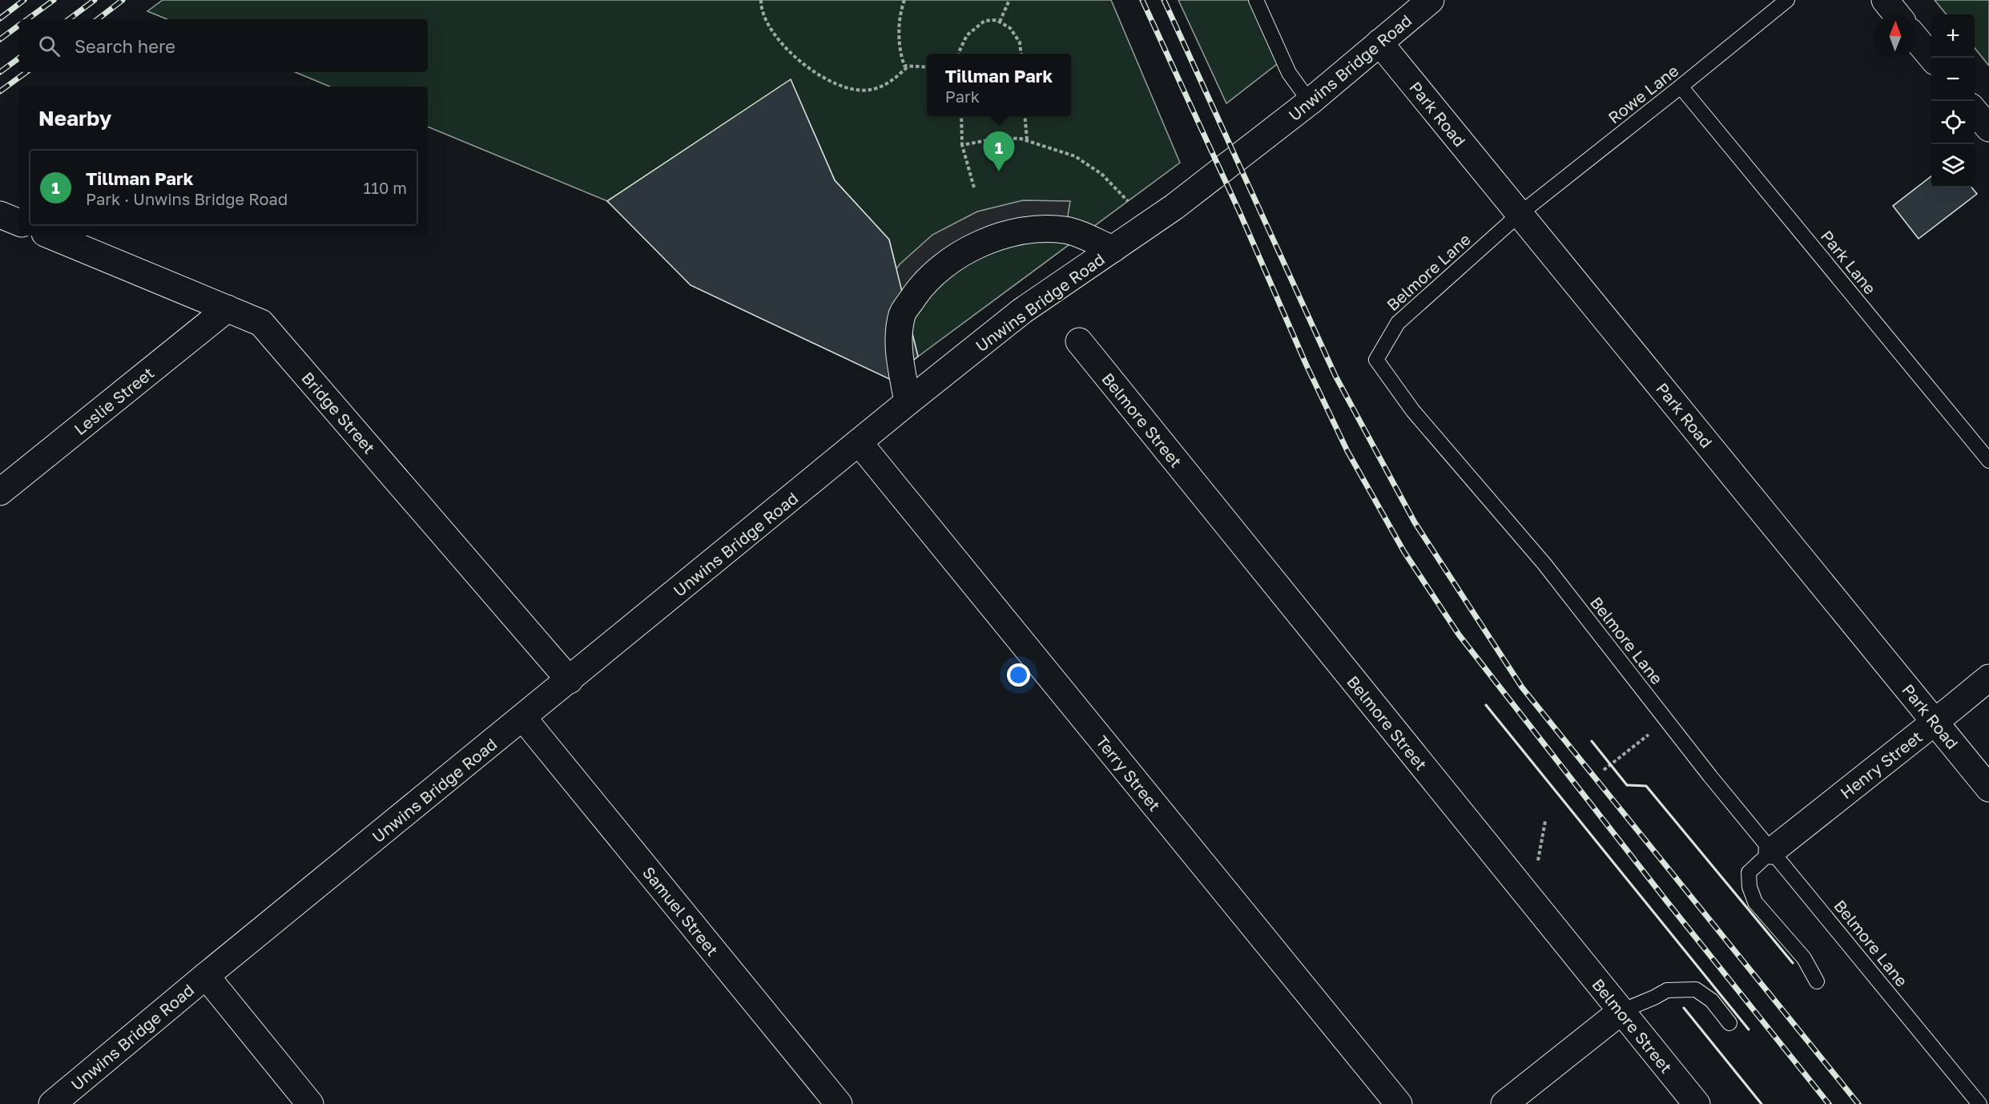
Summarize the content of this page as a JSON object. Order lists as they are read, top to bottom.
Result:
{
  "streets": {
    "street": [
      "Unwins Bridge Road",
      "Park Road",
      "Leslie Street",
      "Bridge Street",
      "Belmore Street",
      "Henry Street",
      "Terry Street",
      "Samuel Street"
    ],
    "lane": ["Rowe Lane", "Park Lane", "Belmore Lane"]
  },
  "crossings": [
    ["Unwins Bridge Road", "Park Road"],
    ["Unwins Bridge Road", "Bridge Street"],
    ["Unwins Bridge Road", "Terry Street"],
    ["Unwins Bridge Road", "Samuel Street"],
    ["Rowe Lane", "Park Road"],
    ["Rowe Lane", "Park Lane"],
    ["Rowe Lane", "Belmore Lane"],
    ["Park Road", "Belmore Lane"],
    ["Park Road", "Henry Street"],
    ["Belmore Lane", "Henry Street"],
    ["Leslie Street", "Bridge Street"]
  ],
  "north": "top",
  "page": {
    "map_buttons": ["+", "−"],
    "search": "Search here",
    "popup": ["Tillman Park", "Park"],
    "heading": "Nearby",
    "pins": "1",
    "list": [
      {
        "mark": "1",
        "name": "Tillman Park",
        "note": "Park · Unwins Bridge Road",
        "value": "110 m"
      }
    ]
  }
}
